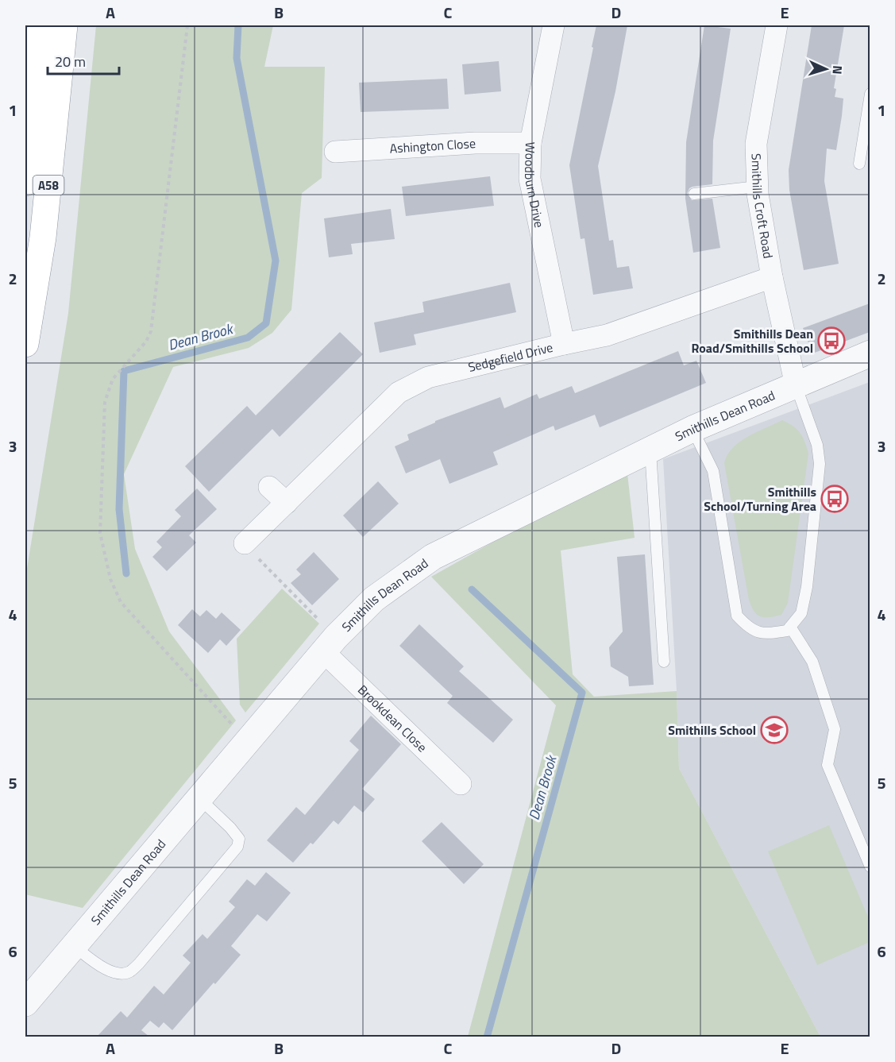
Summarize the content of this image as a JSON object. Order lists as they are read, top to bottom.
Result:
{
  "streets": {
    "highway": ["A58"],
    "street": [
      "Ashington Close",
      "Woodburn Drive",
      "Smithills Croft Road",
      "Sedgefield Drive",
      "Smithills Dean Road",
      "Brookdean Close"
    ]
  },
  "crossings": [
    ["Ashington Close", "Woodburn Drive"],
    ["Woodburn Drive", "Sedgefield Drive"],
    ["Smithills Croft Road", "Sedgefield Drive"],
    ["Smithills Croft Road", "Smithills Dean Road"],
    ["Smithills Dean Road", "Brookdean Close"]
  ],
  "water": ["Dean Brook"],
  "places": {
    "bus stop": ["Smithills Dean Road/Smithills School", "Smithills School/Turning Area"],
    "school or university": ["Smithills School"]
  },
  "scale_bar": "20 m",
  "north": "right",
  "grid": {
    "columns": [
      "A",
      "B",
      "C",
      "D",
      "E"
    ],
    "rows": [
      "1",
      "2",
      "3",
      "4",
      "5",
      "6"
    ]
  }
}
